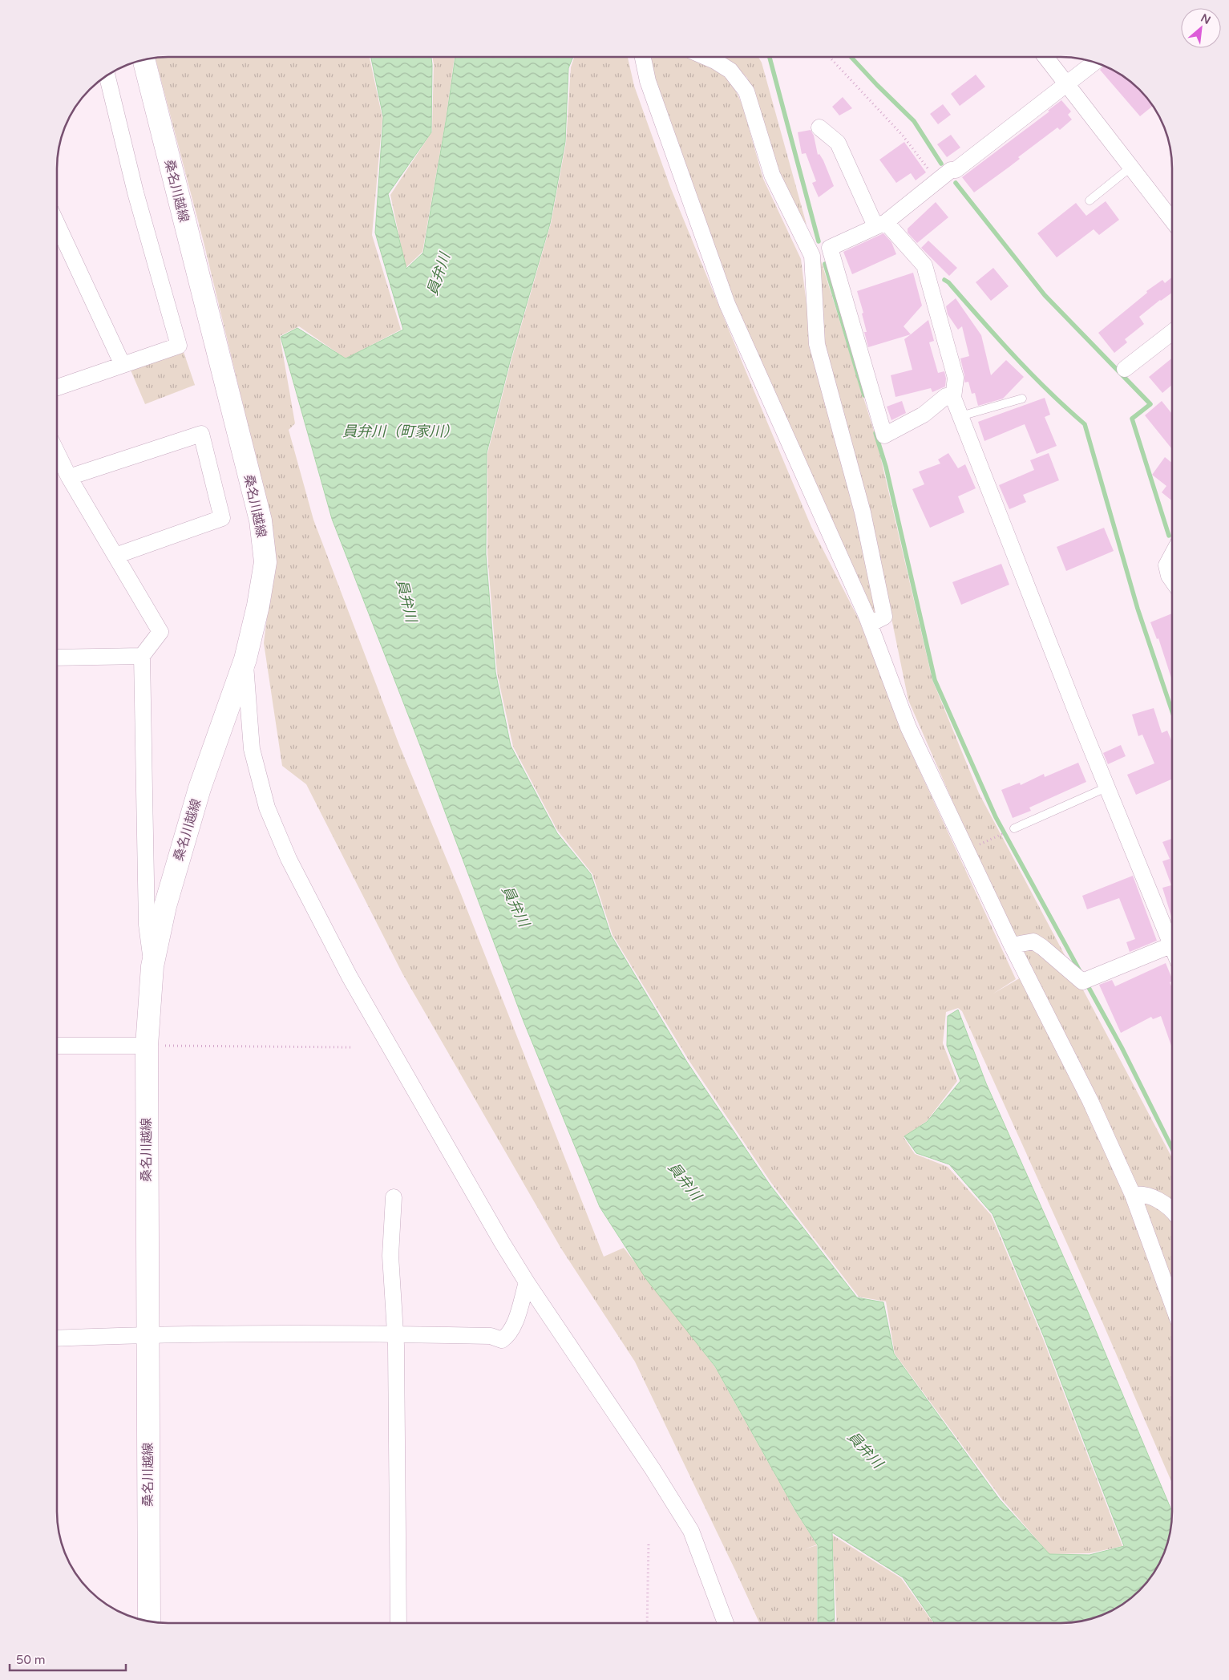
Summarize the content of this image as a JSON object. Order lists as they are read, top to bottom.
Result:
{
  "streets": {
    "main road": ["桑名川越線"]
  },
  "water": ["員弁川", "員弁川（町家川）"],
  "scale_bar": "50 m",
  "north": "top right"
}
